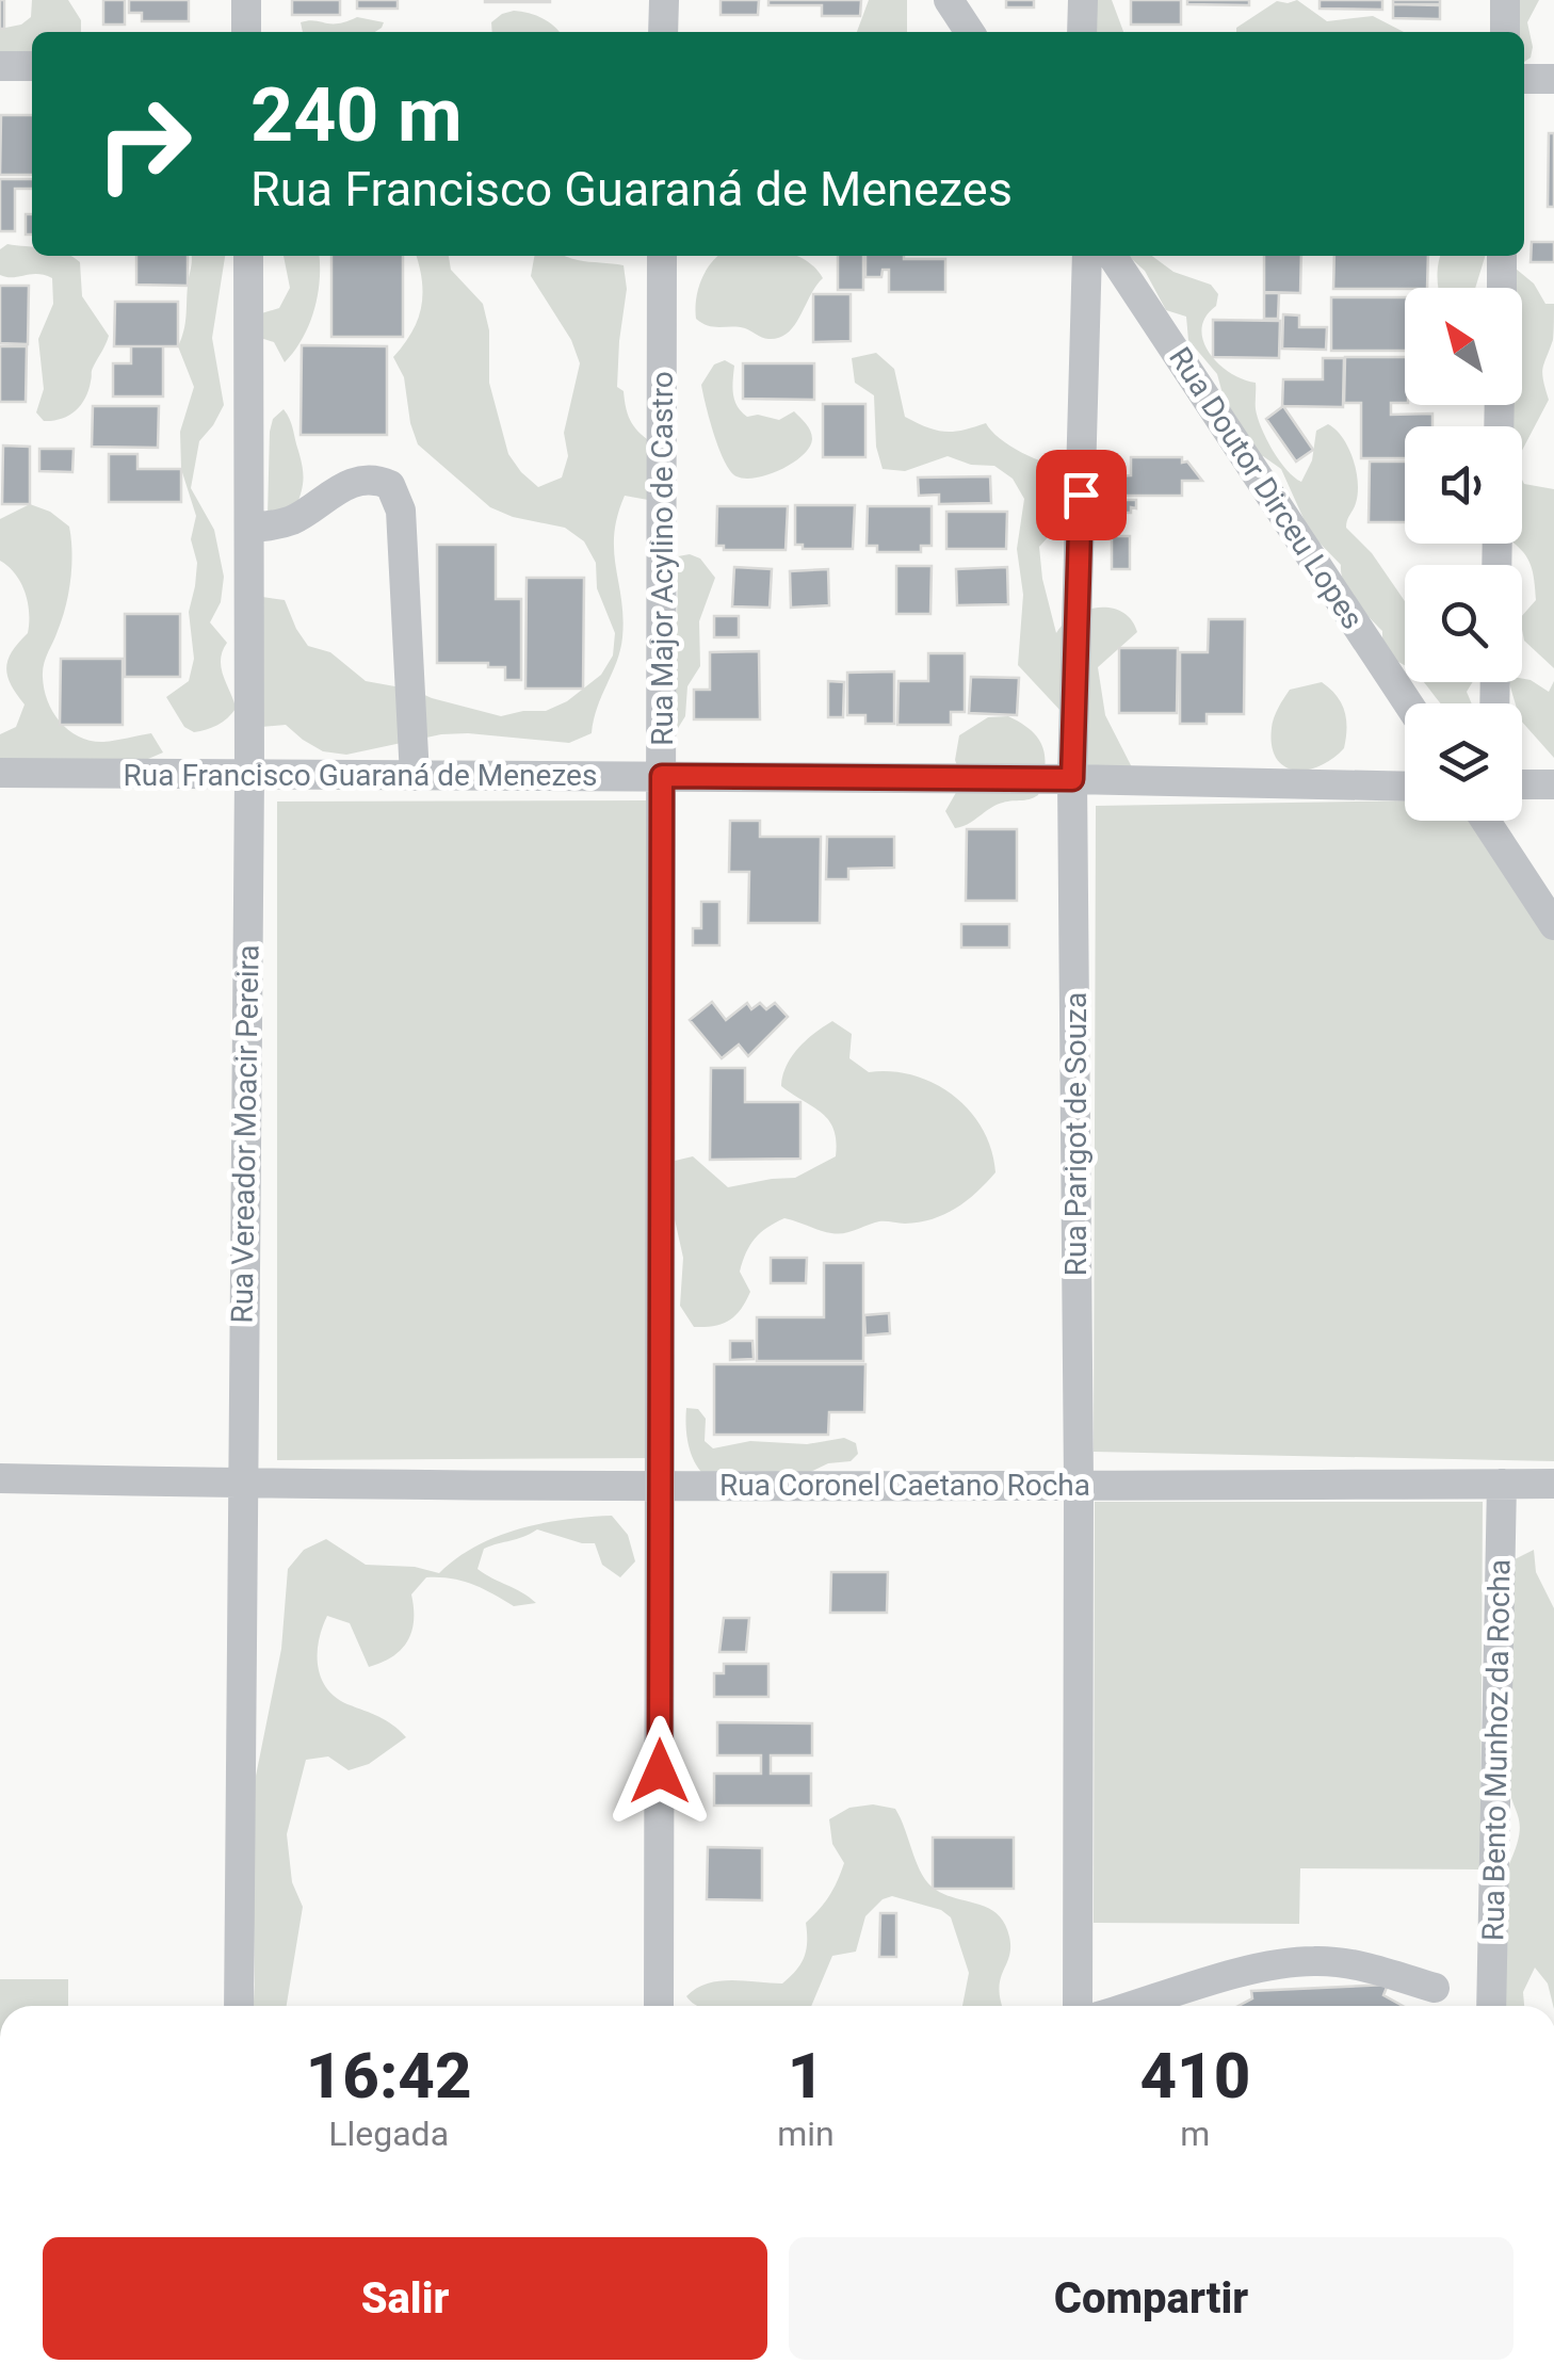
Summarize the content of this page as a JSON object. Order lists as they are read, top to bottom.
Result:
{
  "streets": {
    "street": [
      "Rua Doutor Dirceu Lopes",
      "Rua Major Acylino de Castro",
      "Rua Francisco Guaraná de Menezes",
      "Rua Vereador Moacir Pereira",
      "Rua Parigot de Souza",
      "Rua Coronel Caetano Rocha",
      "Rua Bento Munhoz da Rocha"
    ]
  },
  "crossings": [
    ["Rua Major Acylino de Castro", "Rua Francisco Guaraná de Menezes"],
    ["Rua Major Acylino de Castro", "Rua Coronel Caetano Rocha"],
    ["Rua Francisco Guaraná de Menezes", "Rua Vereador Moacir Pereira"],
    ["Rua Francisco Guaraná de Menezes", "Rua Parigot de Souza"],
    ["Rua Vereador Moacir Pereira", "Rua Coronel Caetano Rocha"],
    ["Rua Parigot de Souza", "Rua Coronel Caetano Rocha"],
    ["Rua Coronel Caetano Rocha", "Rua Bento Munhoz da Rocha"]
  ],
  "north": "top left",
  "page": {
    "turn": ["240 m", "Rua Francisco Guaraná de Menezes"],
    "eta": [
      "16:42",
      "Llegada",
      "1",
      "min",
      "410",
      "m"
    ],
    "buttons": ["Salir", "Compartir"]
  }
}
